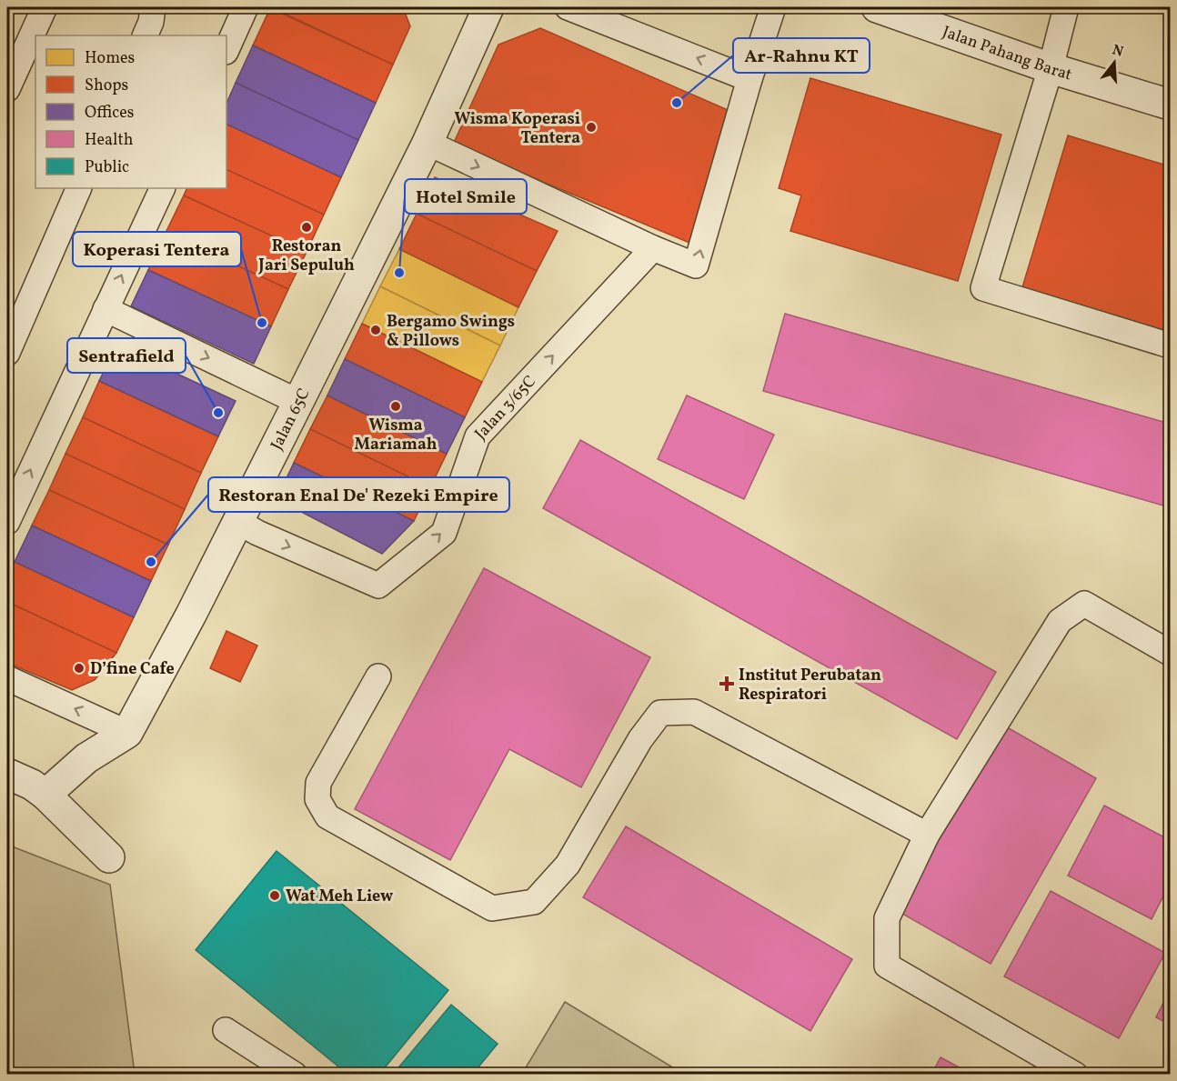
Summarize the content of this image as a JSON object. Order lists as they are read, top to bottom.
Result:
{
  "streets": {
    "street": ["Jalan Pahang Barat", "Jalan 65C"],
    "lane": ["Jalan 3/65C"]
  },
  "crossings": [
    ["Jalan 3/65C", "Jalan 65C"]
  ],
  "one_way": ["Jalan 3/65C"],
  "places": {
    "other": [
      "Ar-Rahnu KT",
      "Wisma Koperasi Tentera",
      "Restoran Jari Sepuluh",
      "Hotel Smile",
      "Koperasi Tentera",
      "Bergamo Swings & Pillows",
      "Wisma Mariamah",
      "Sentrafield",
      "Restoran Enal De' Rezeki Empire",
      "D’fine Cafe",
      "Wat Meh Liew"
    ],
    "health": ["Institut Perubatan Respiratori"]
  },
  "legend": [
    "Homes",
    "Shops",
    "Offices",
    "Health",
    "Public"
  ],
  "north": "top"
}
